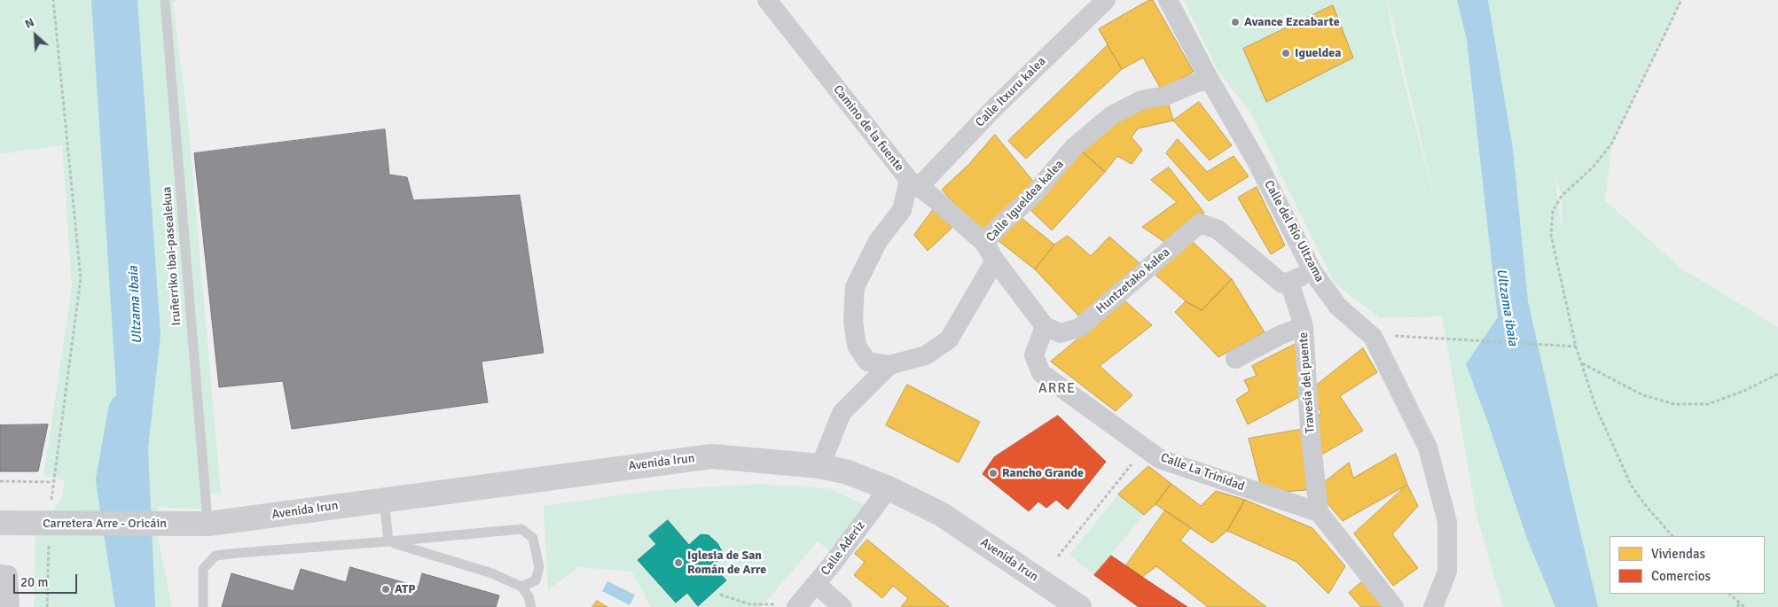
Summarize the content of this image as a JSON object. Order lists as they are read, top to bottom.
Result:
{
  "streets": {
    "street": [
      "Calle Itxuru kalea",
      "Camino de la fuente",
      "Calle Igueldea kalea",
      "Calle del Río Ultzama",
      "Huntzetako kalea",
      "Travesía del puente",
      "Avenida Irun",
      "Calle La Trinidad",
      "Carretera Arre - Oricáin",
      "Calle Aderiz"
    ],
    "lane": ["Iruñerriko ibai-pasealekua"]
  },
  "crossings": [
    ["Calle Itxuru kalea", "Camino de la fuente"],
    ["Camino de la fuente", "Calle Igueldea kalea"],
    ["Calle Igueldea kalea", "Calle del Río Ultzama"],
    ["Calle Igueldea kalea", "Avenida Irun"],
    ["Iruñerriko ibai-pasealekua", "Avenida Irun"],
    ["Iruñerriko ibai-pasealekua", "Carretera Arre - Oricáin"],
    ["Huntzetako kalea", "Travesía del puente"],
    ["Huntzetako kalea", "Calle La Trinidad"],
    ["Travesía del puente", "Calle La Trinidad"],
    ["Avenida Irun", "Carretera Arre - Oricáin"],
    ["Avenida Irun", "Calle Aderiz"]
  ],
  "districts": ["ARRE"],
  "water": ["Ultzama ibaia"],
  "places": [
    "Avance Ezcabarte",
    "Igueldea",
    "Rancho Grande",
    "Iglesia de San Román de Arre",
    "ATP"
  ],
  "legend": ["Viviendas", "Comercios"],
  "scale_bar": "20 m",
  "north": "top left"
}
